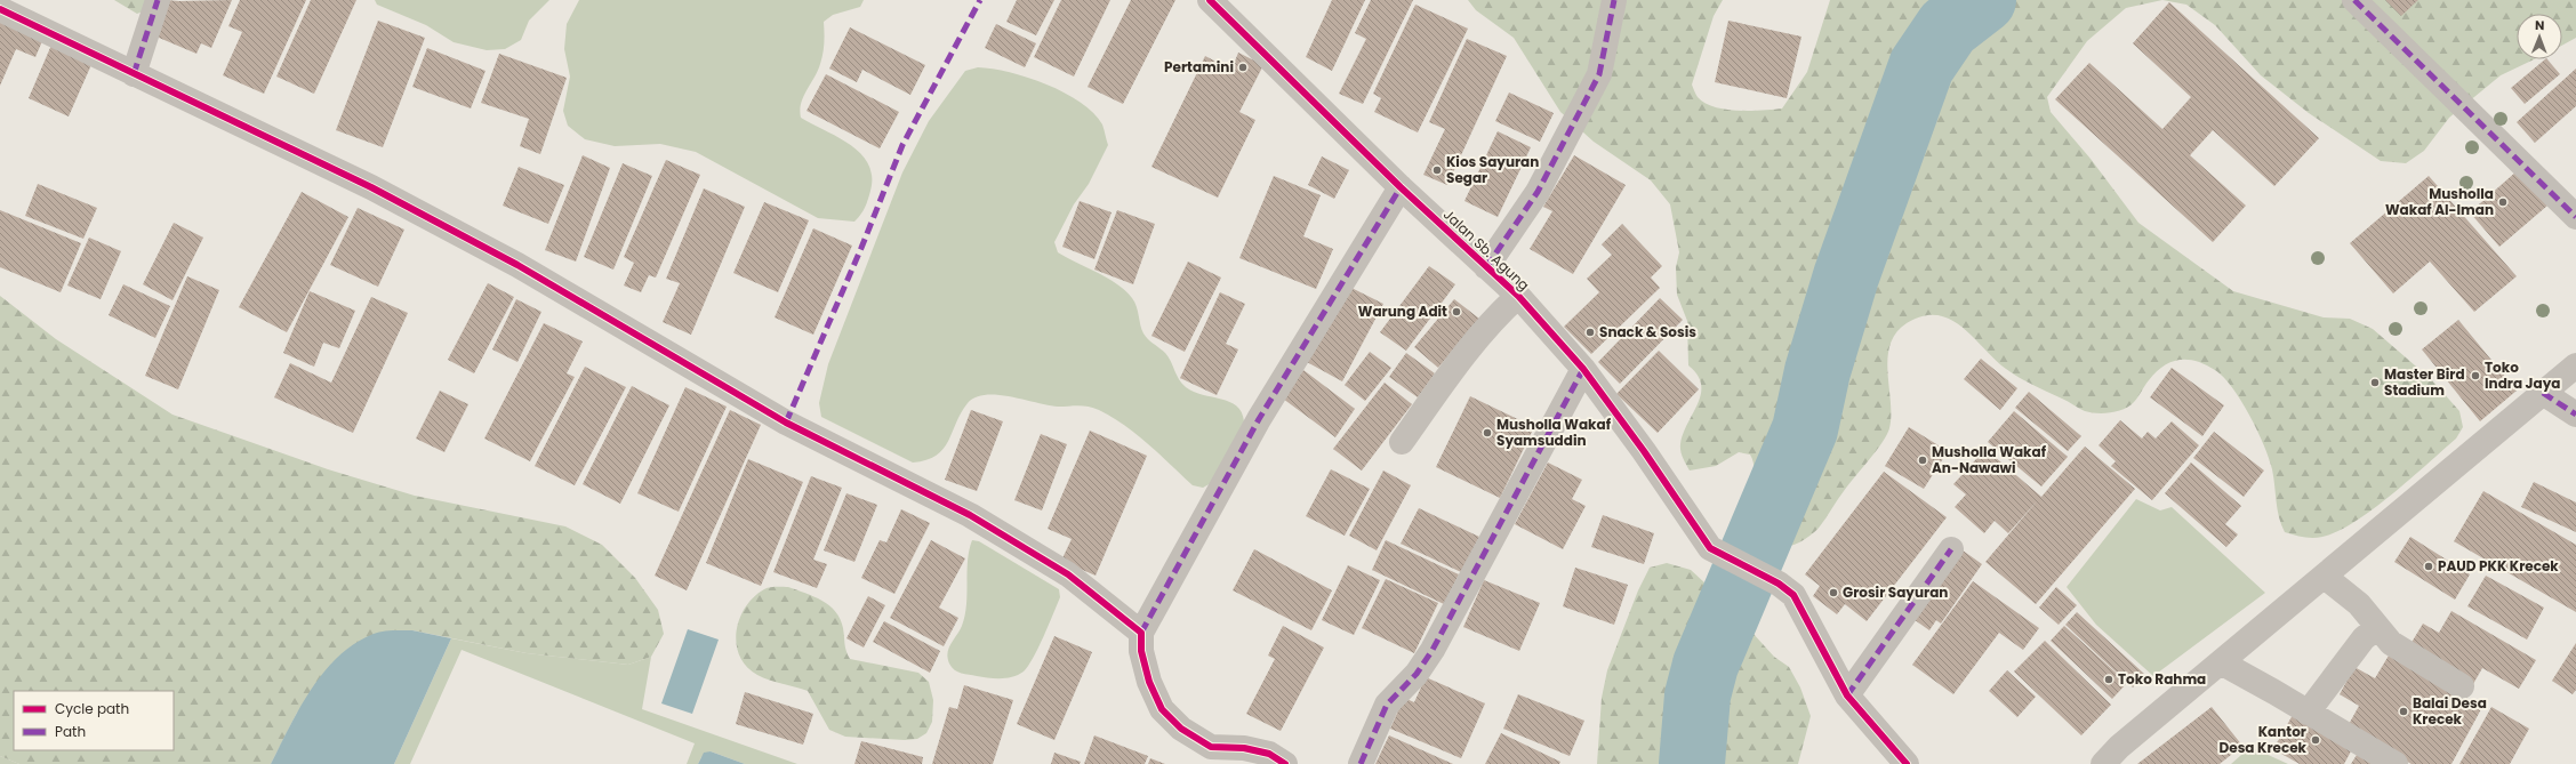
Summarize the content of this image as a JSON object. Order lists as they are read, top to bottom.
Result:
{
  "streets": {
    "street": ["Jalan Sb. Agung"]
  },
  "places": [
    "Pertamini",
    "Kios Sayuran Segar",
    "Musholla Wakaf Al-Iman",
    "Warung Adit",
    "Snack & Sosis",
    "Toko Indra Jaya",
    "Master Bird Stadium",
    "Musholla Wakaf Syamsuddin",
    "Musholla Wakaf An-Nawawi",
    "PAUD PKK Krecek",
    "Grosir Sayuran",
    "Toko Rahma",
    "Balai Desa Krecek",
    "Kantor Desa Krecek"
  ],
  "legend": ["Cycle path", "Path"],
  "north": "top"
}
